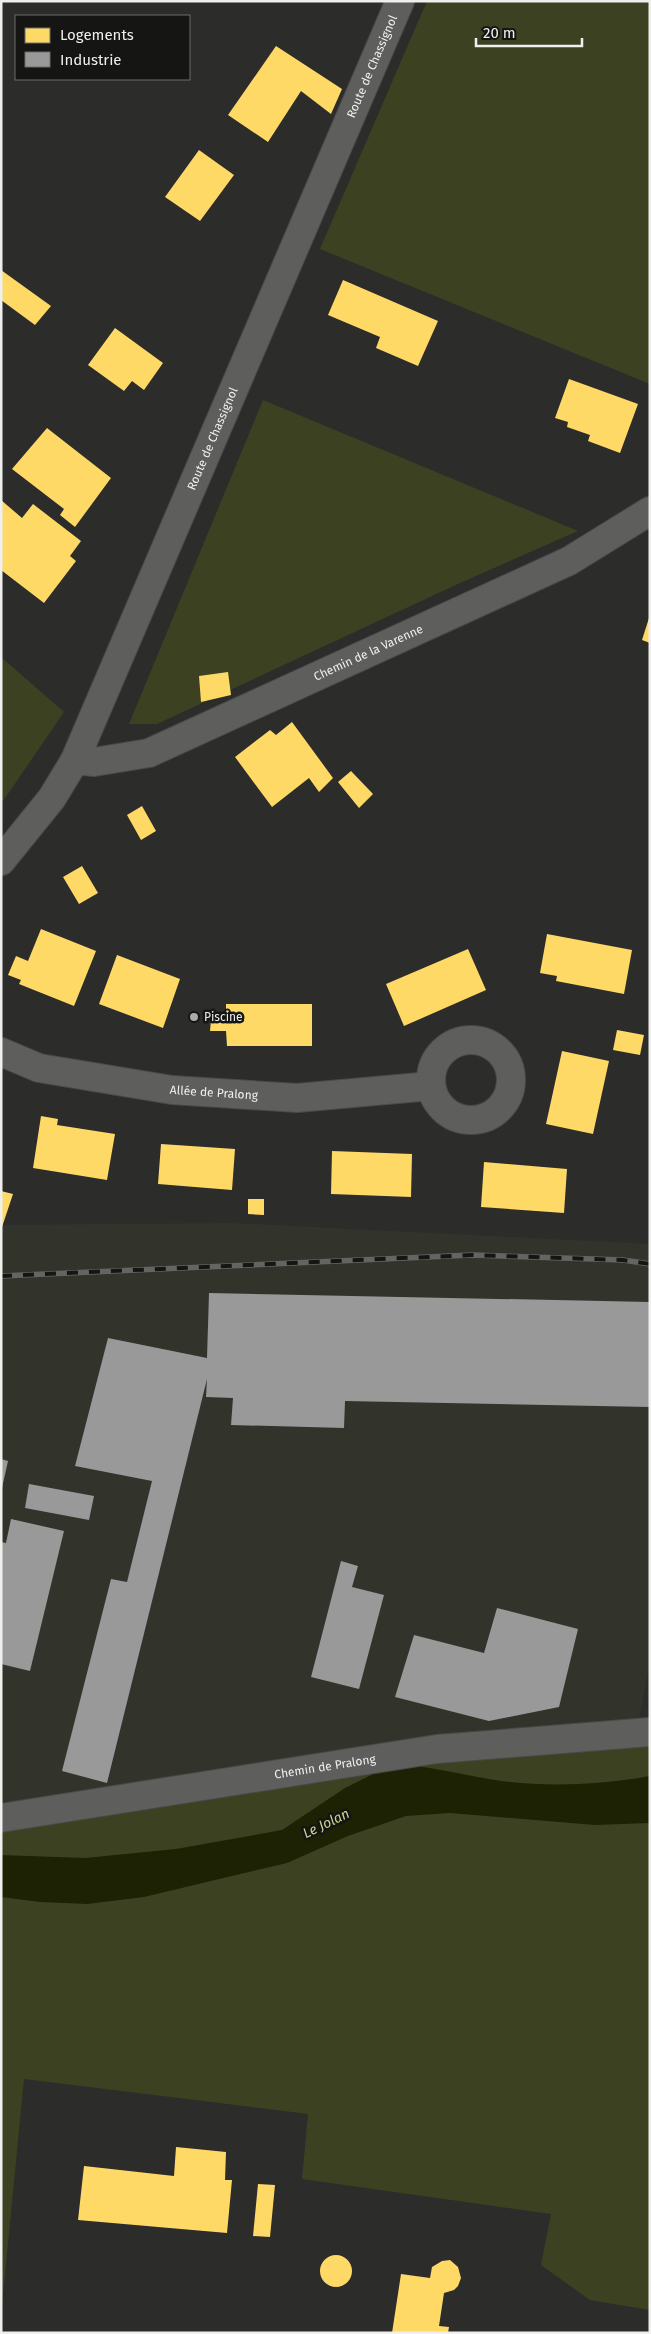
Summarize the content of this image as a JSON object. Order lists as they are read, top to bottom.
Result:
{
  "streets": {
    "street": [
      "Route de Chassignol",
      "Chemin de la Varenne",
      "Allée de Pralong",
      "Chemin de Pralong"
    ]
  },
  "crossings": [
    ["Route de Chassignol", "Chemin de la Varenne"]
  ],
  "water": ["Le Jolan"],
  "places": ["Piscine"],
  "legend": ["Logements", "Industrie"],
  "scale_bar": "20 m"
}
